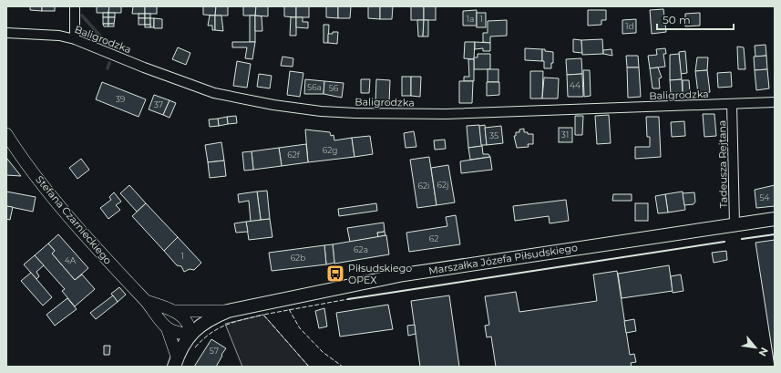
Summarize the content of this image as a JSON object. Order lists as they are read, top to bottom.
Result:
{
  "streets": {
    "main road": ["Marszałka Józefa Piłsudskiego"],
    "street": ["Baligrodzka", "Tadeusza Rejtana", "Stefana Czarnieckiego"]
  },
  "crossings": [
    ["Baligrodzka", "Tadeusza Rejtana"],
    ["Tadeusza Rejtana", "Marszałka Józefa Piłsudskiego"],
    ["Stefana Czarnieckiego", "Marszałka Józefa Piłsudskiego"]
  ],
  "places": {
    "bus stop": ["Piłsudskiego OPEX"]
  },
  "house_numbers": [
    "1a",
    "1",
    "1d",
    "44",
    "56a",
    "56",
    "39",
    "37",
    "31",
    "35",
    "62g",
    "62f",
    "62j",
    "62i",
    "54",
    "62",
    "62a",
    "1",
    "62b",
    "4A",
    "57"
  ],
  "scale_bar": "50 m",
  "north": "bottom right"
}
